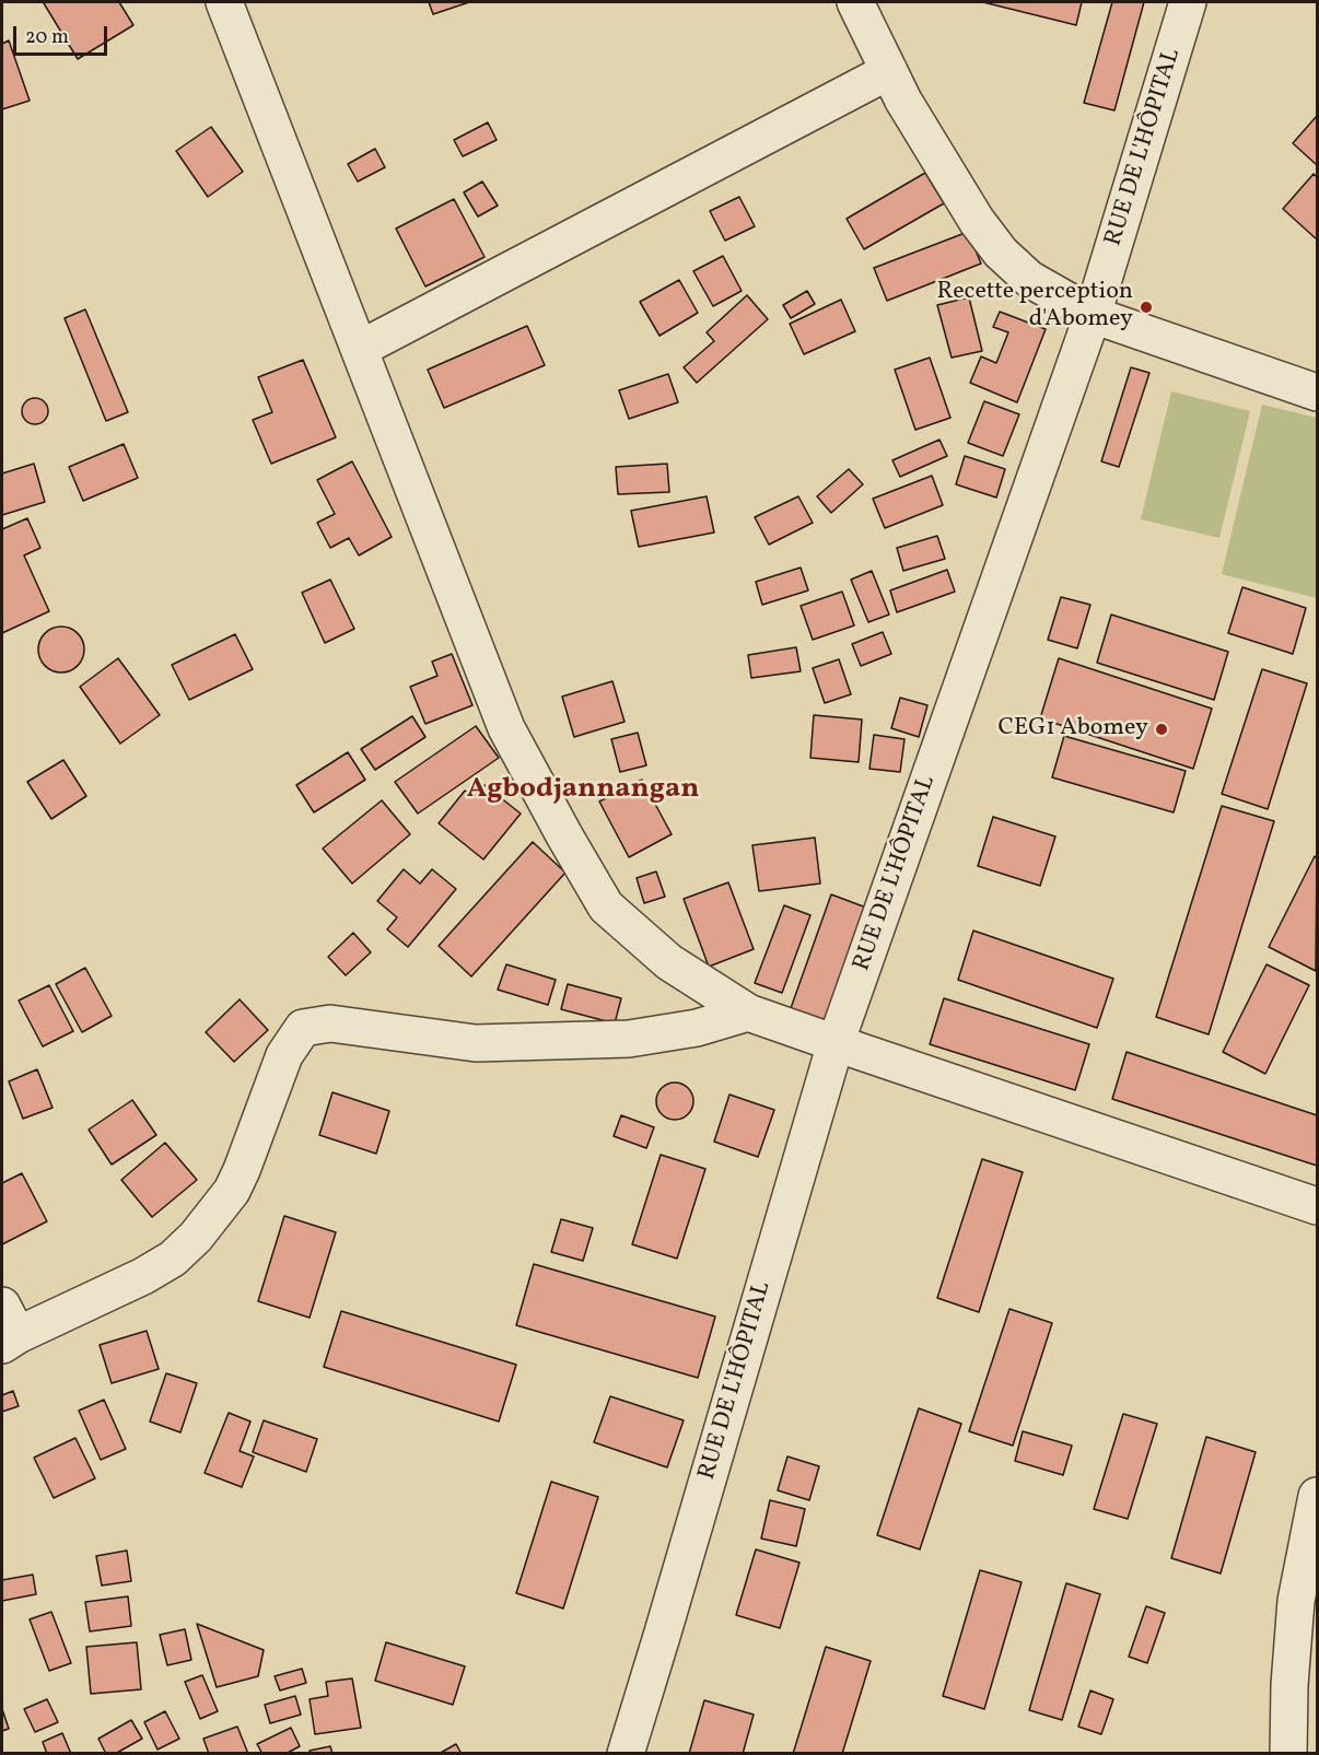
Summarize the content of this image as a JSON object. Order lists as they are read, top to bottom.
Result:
{
  "streets": {
    "street": ["RUE DE L'HÔPITAL"]
  },
  "districts": ["Agbodjannangan"],
  "places": ["Recette perception d'Abomey", "CEG1 Abomey"],
  "scale_bar": "20 m"
}
